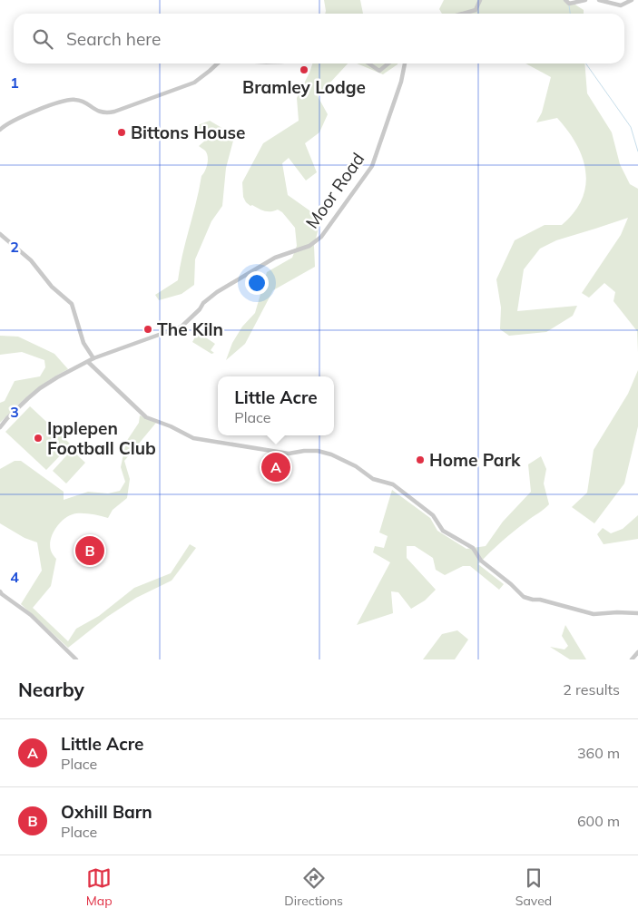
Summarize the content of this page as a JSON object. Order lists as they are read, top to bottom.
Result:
{
  "streets": {
    "street": ["Moor Road"]
  },
  "places": [
    "Bramley Lodge",
    "Bittons House",
    "The Kiln",
    "Ipplepen Football Club",
    "Home Park"
  ],
  "page": {
    "search": "Search here",
    "popup": ["Little Acre", "Place"],
    "pins": ["A", "B"],
    "heading": ["Nearby", "2 results"],
    "list": [
      {
        "mark": "A",
        "name": "Little Acre",
        "note": "Place",
        "value": "360 m"
      },
      {
        "mark": "B",
        "name": "Oxhill Barn",
        "note": "Place",
        "value": "600 m"
      }
    ],
    "nav": ["Map", "Directions", "Saved"]
  },
  "grid": {
    "rows": [
      "1",
      "2",
      "3",
      "4"
    ]
  }
}
